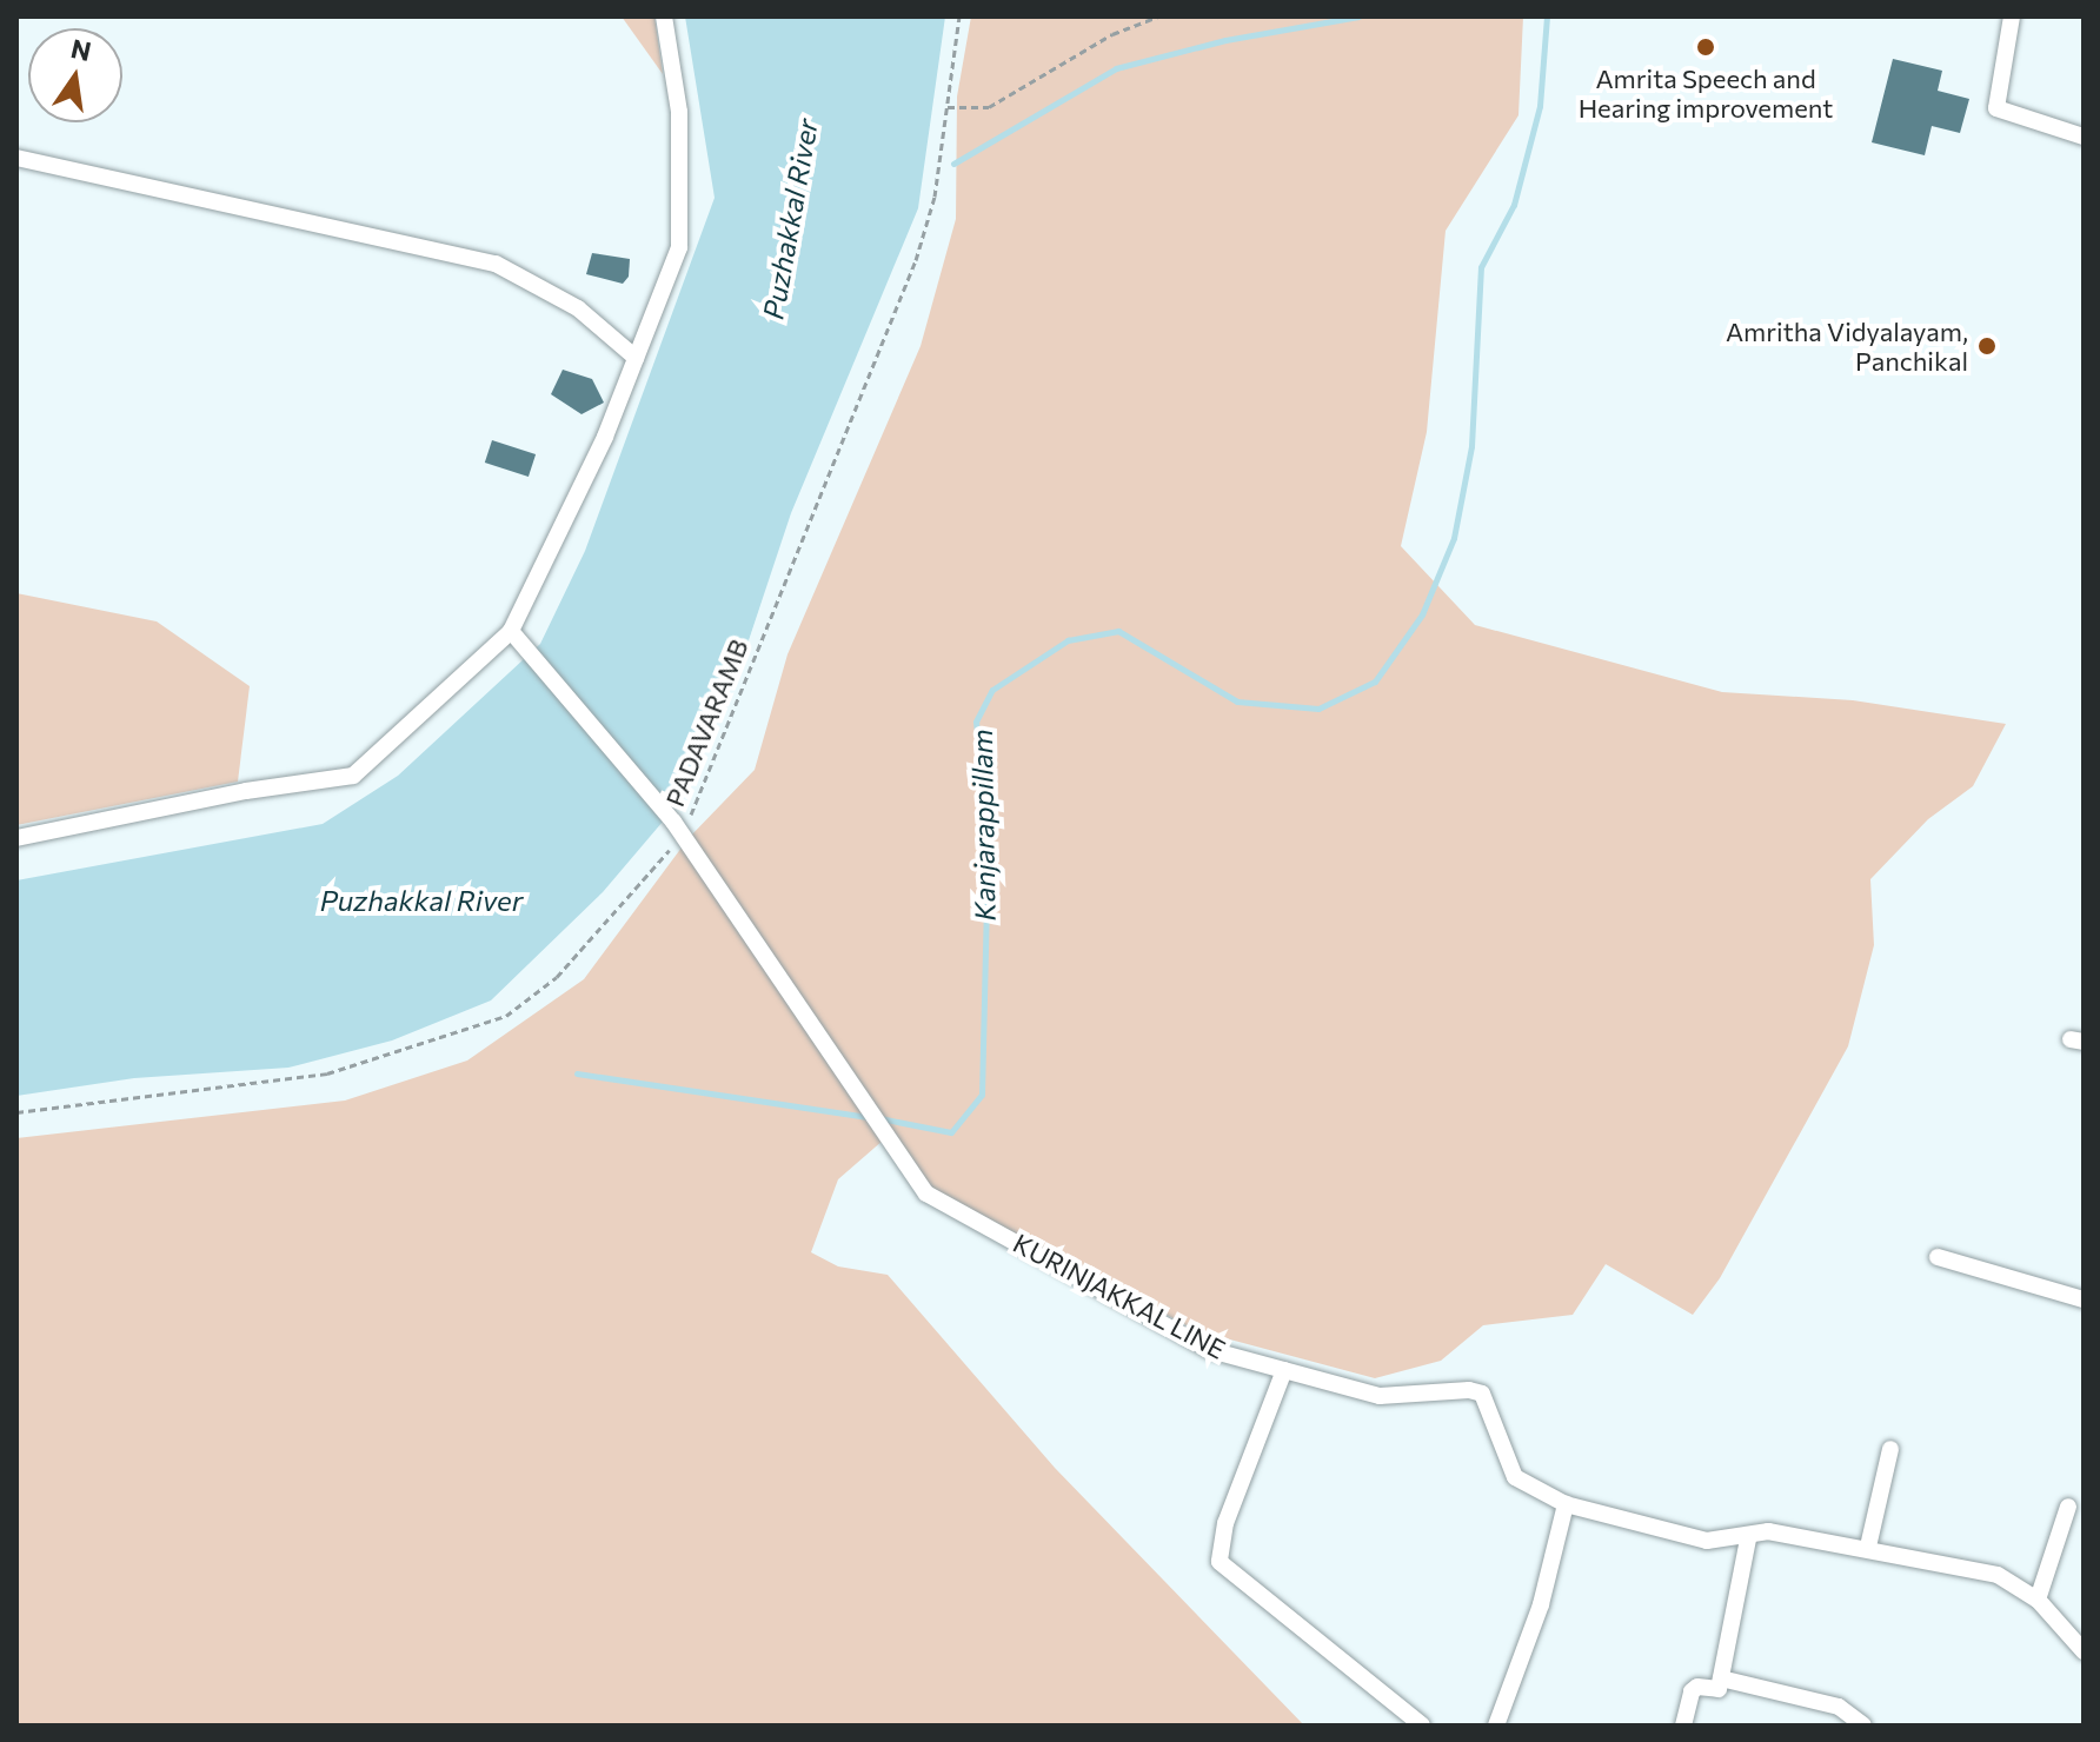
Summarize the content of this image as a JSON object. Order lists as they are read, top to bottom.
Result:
{
  "streets": {
    "street": ["KURINJAKKAL LINE"],
    "path": ["PADAVARAMB"]
  },
  "crossings": [
    ["PADAVARAMB", "KURINJAKKAL LINE"]
  ],
  "water": ["Puzhakkal River", "Kanjarappillam"],
  "places": ["Amrita Speech and Hearing improvement", "Amritha Vidyalayam, Panchikal"],
  "north": "top"
}
